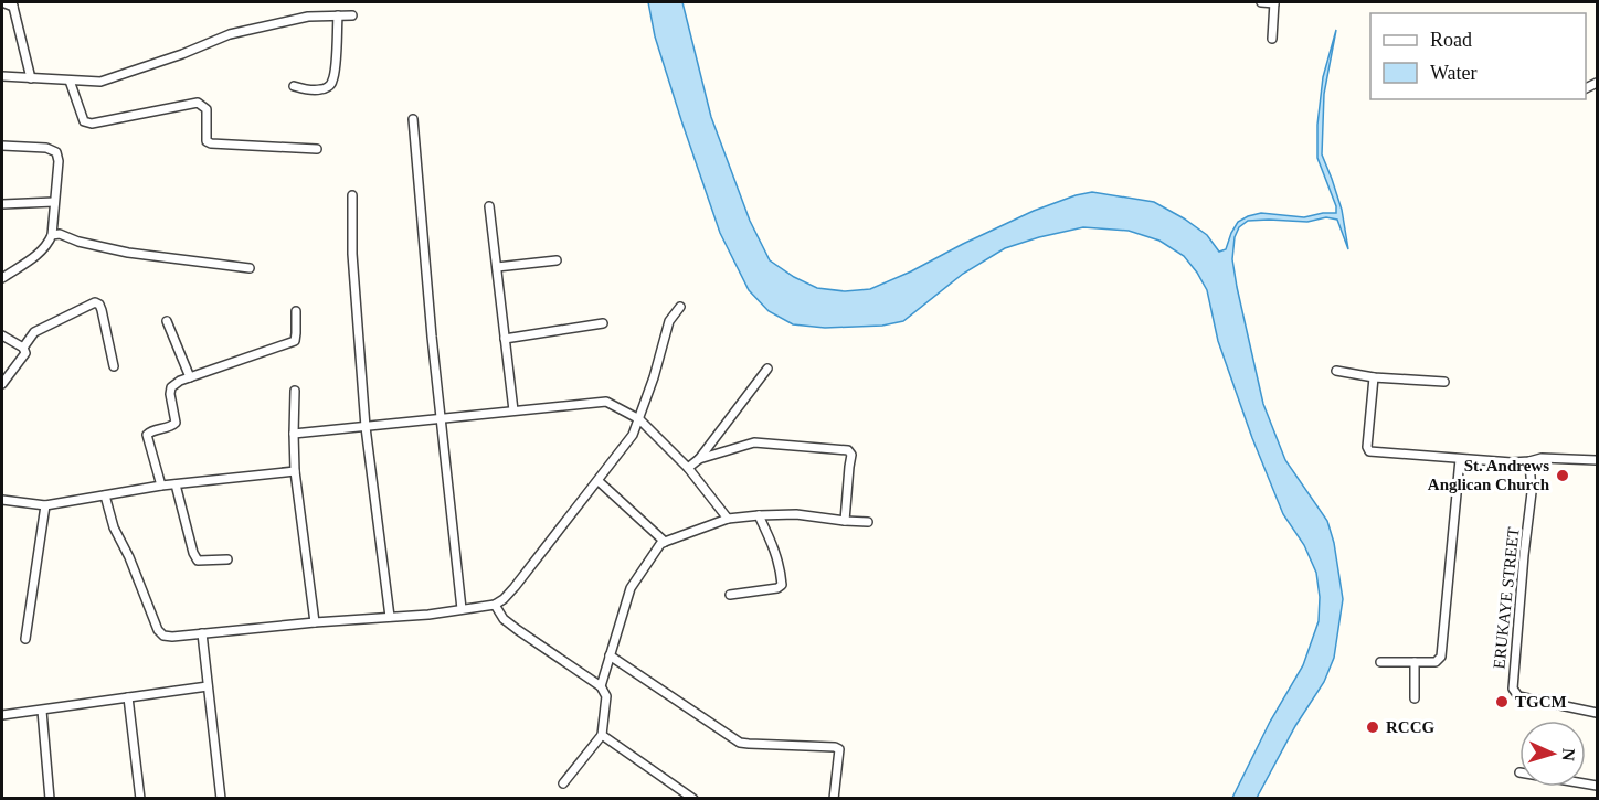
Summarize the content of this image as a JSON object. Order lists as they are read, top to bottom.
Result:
{
  "streets": {
    "street": ["ERUKAYE STREET"]
  },
  "places": ["St. Andrews Anglican Church", "TGCM", "RCCG"],
  "legend": ["Road", "Water"],
  "north": "right"
}
